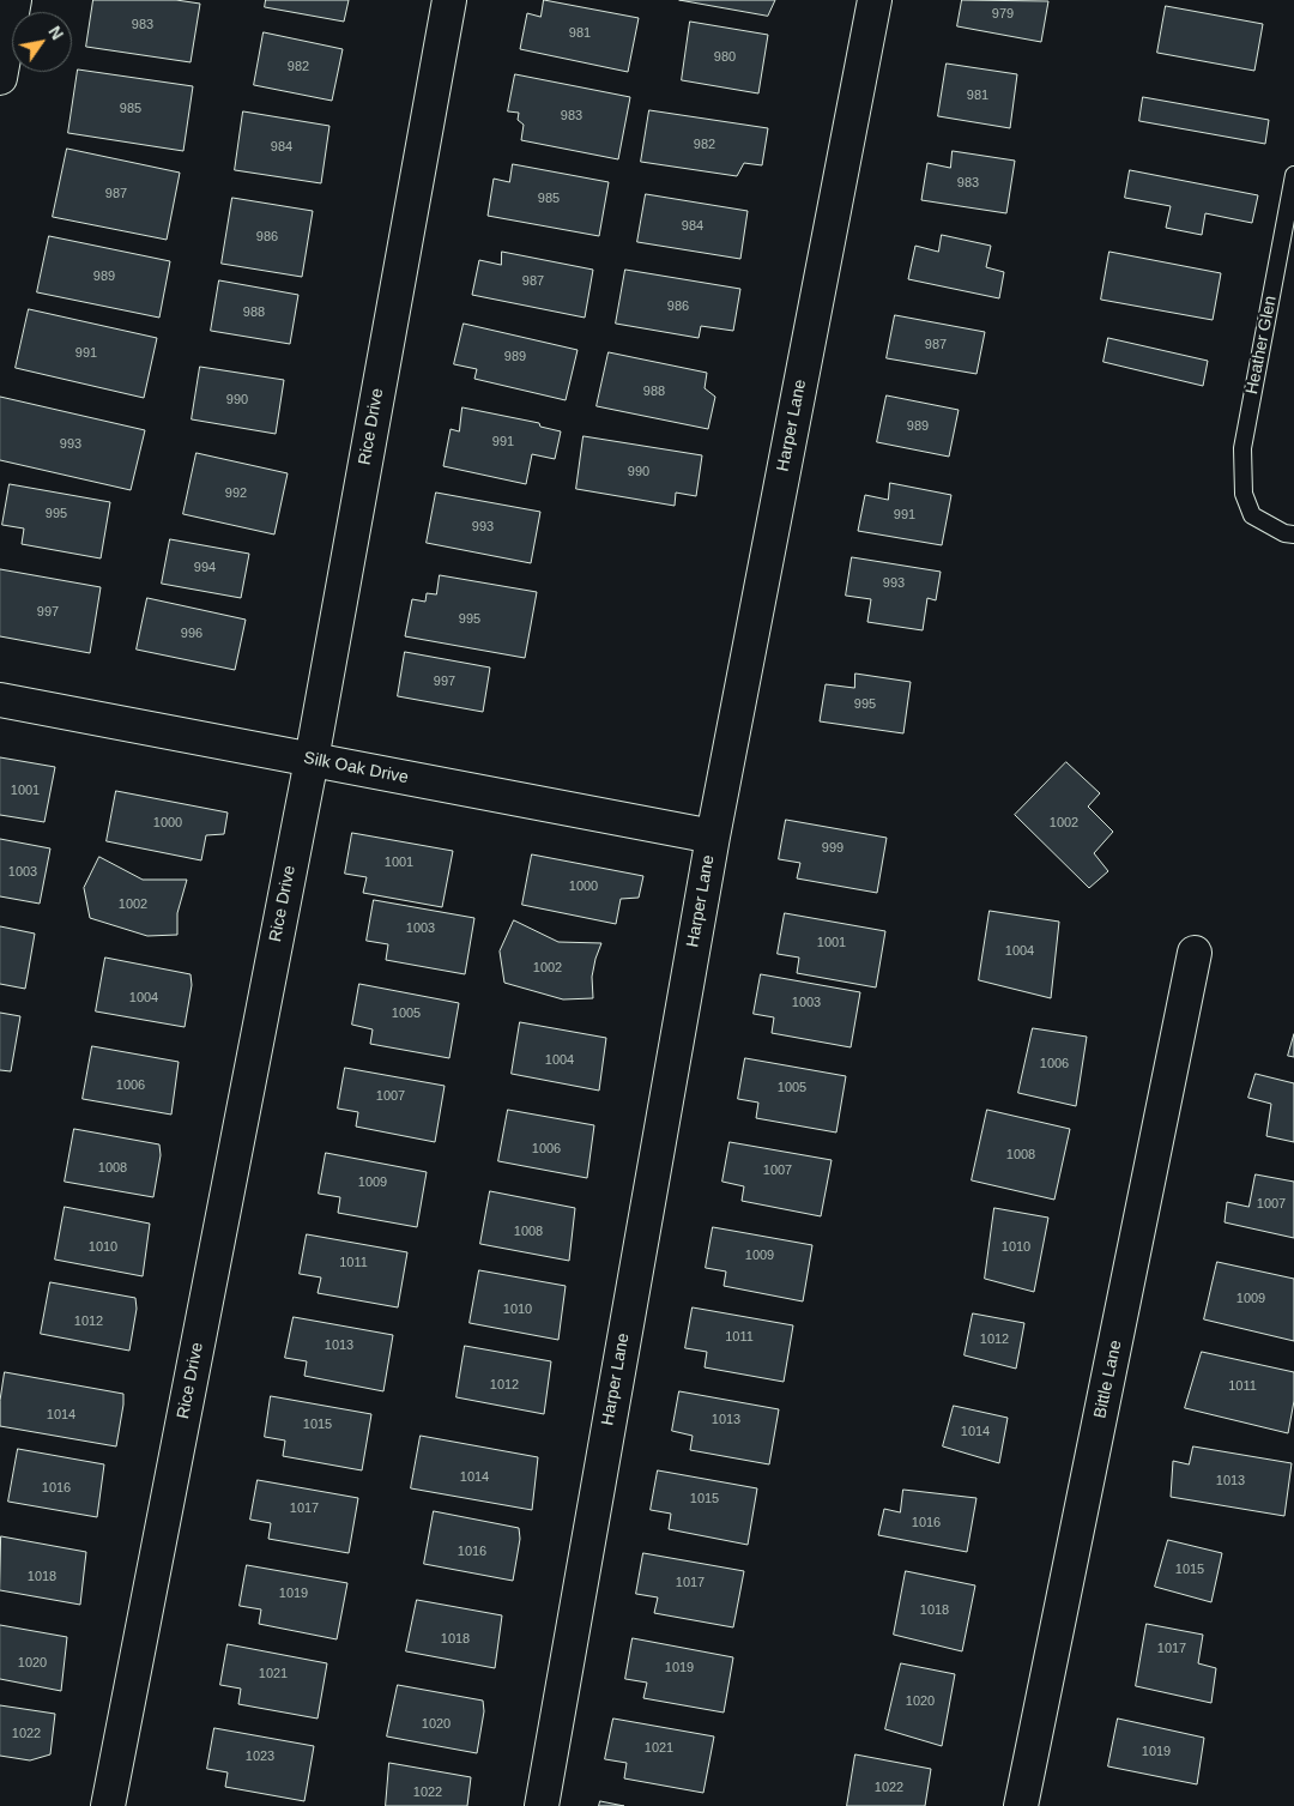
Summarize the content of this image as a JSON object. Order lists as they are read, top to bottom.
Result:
{
  "streets": {
    "street": [
      "Harper Lane",
      "Rice Drive",
      "Silk Oak Drive",
      "Bittle Lane"
    ],
    "lane": ["Heather Glen"]
  },
  "crossings": [
    ["Harper Lane", "Silk Oak Drive"],
    ["Rice Drive", "Silk Oak Drive"]
  ],
  "house_numbers": [
    "979",
    "983",
    "981",
    "980",
    "982",
    "981",
    "985",
    "983",
    "982",
    "984",
    "983",
    "987",
    "985",
    "984",
    "986",
    "989",
    "987",
    "986",
    "988",
    "987",
    "991",
    "989",
    "988",
    "990",
    "989",
    "991",
    "993",
    "990",
    "992",
    "995",
    "991",
    "993",
    "994",
    "993",
    "997",
    "995",
    "996",
    "997",
    "995",
    "1001",
    "1000",
    "1002",
    "999",
    "1001",
    "1003",
    "1000",
    "1002",
    "1003",
    "1001",
    "1004",
    "1002",
    "1004",
    "1003",
    "1005",
    "1004",
    "1006",
    "1006",
    "1005",
    "1007",
    "1006",
    "1008",
    "1008",
    "1007",
    "1009",
    "1007",
    "1008",
    "1010",
    "1010",
    "1009",
    "1011",
    "1009",
    "1010",
    "1012",
    "1011",
    "1012",
    "1013",
    "1012",
    "1011",
    "1014",
    "1013",
    "1015",
    "1014",
    "1014",
    "1013",
    "1016",
    "1015",
    "1017",
    "1016",
    "1016",
    "1015",
    "1018",
    "1017",
    "1019",
    "1018",
    "1018",
    "1017",
    "1020",
    "1019",
    "1021",
    "1020",
    "1020",
    "1022",
    "1021",
    "1019",
    "1023",
    "1022",
    "1022"
  ],
  "north": "top right"
}
